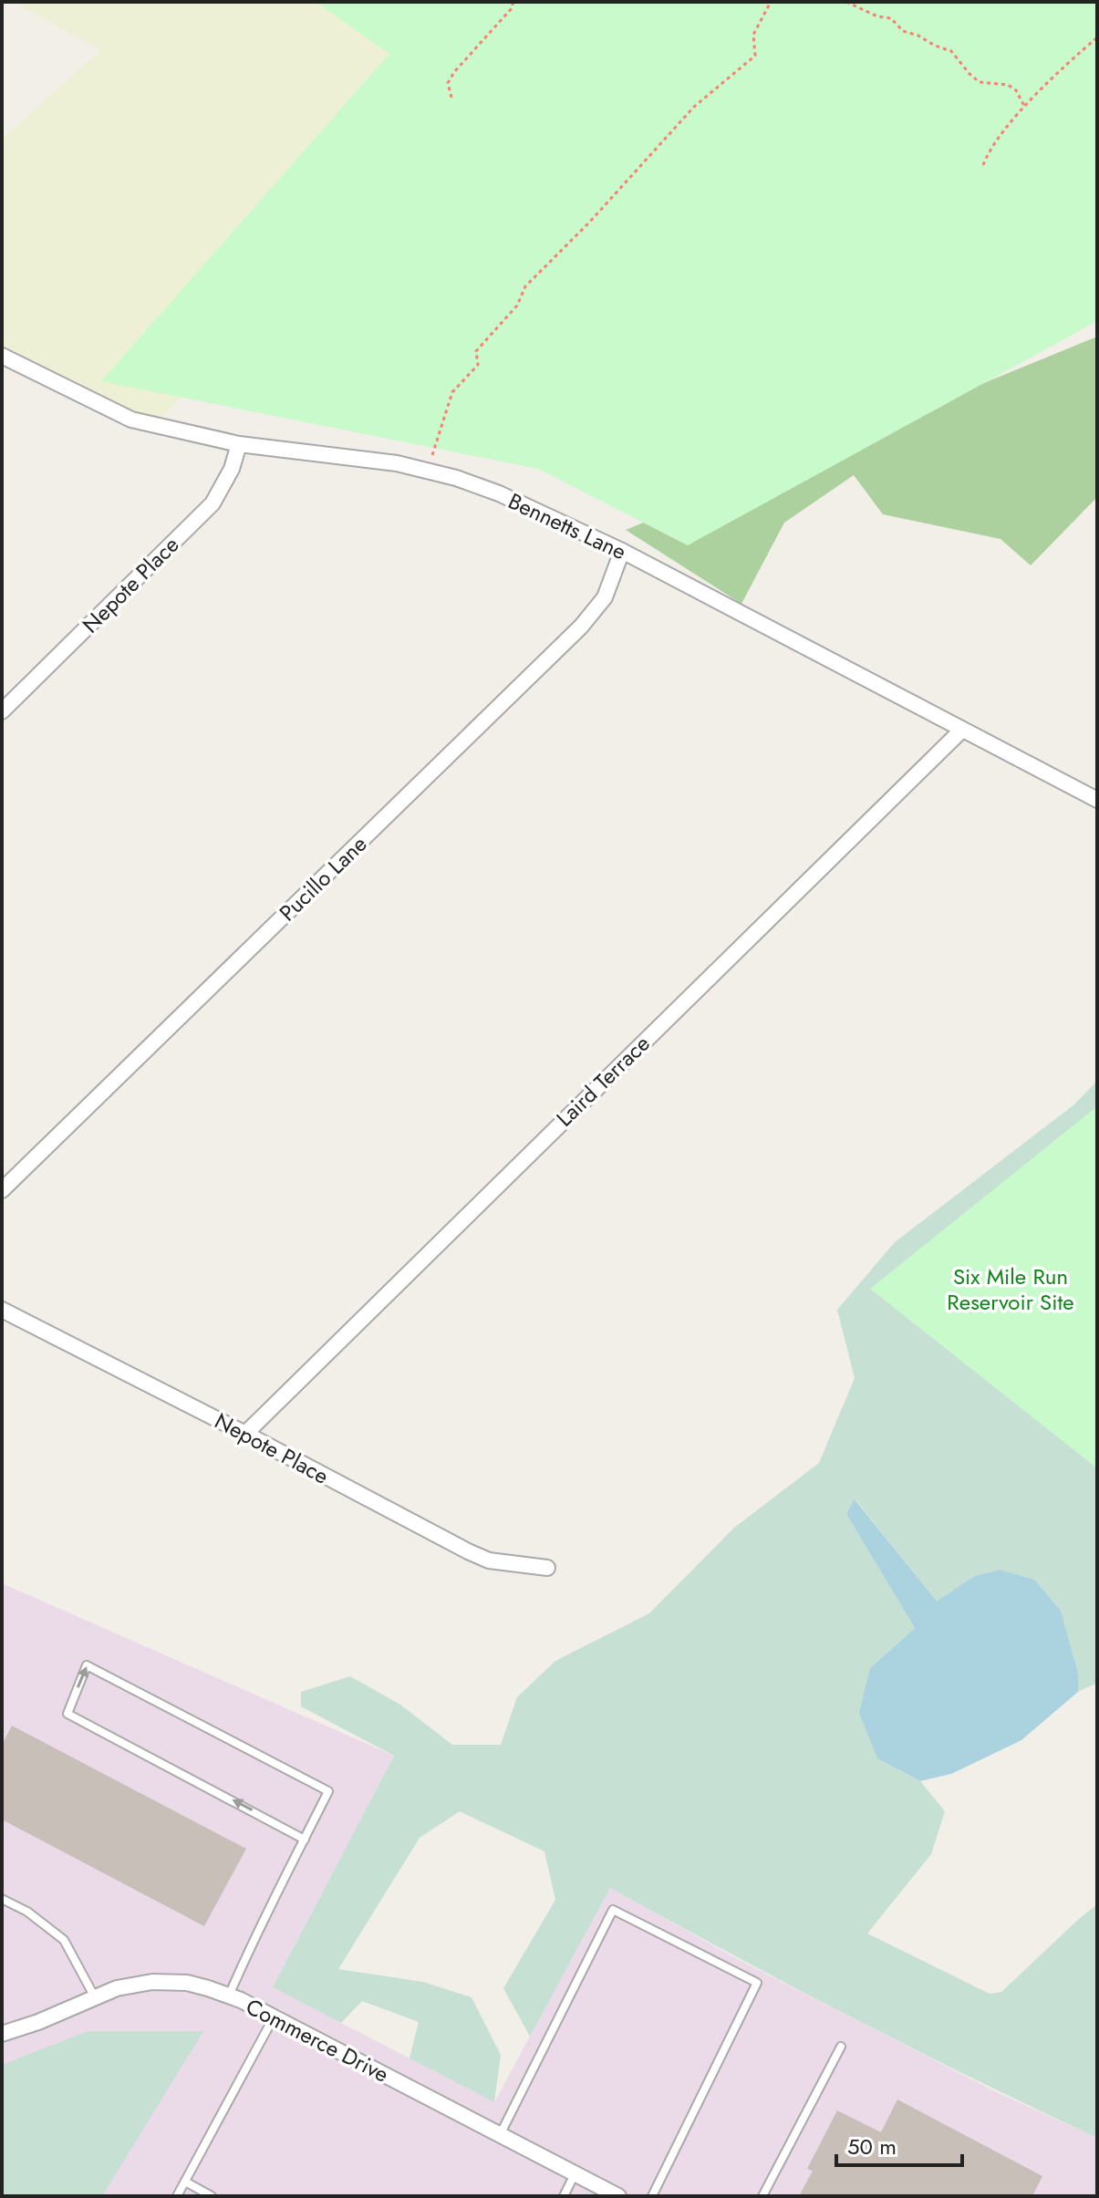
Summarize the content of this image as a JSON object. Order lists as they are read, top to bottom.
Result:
{
  "streets": {
    "street": [
      "Bennetts Lane",
      "Nepote Place",
      "Pucillo Lane",
      "Laird Terrace",
      "Commerce Drive"
    ]
  },
  "crossings": [
    ["Bennetts Lane", "Nepote Place"],
    ["Bennetts Lane", "Pucillo Lane"],
    ["Bennetts Lane", "Laird Terrace"],
    ["Nepote Place", "Laird Terrace"]
  ],
  "parks": ["Six Mile Run Reservoir Site"],
  "scale_bar": "50 m"
}
